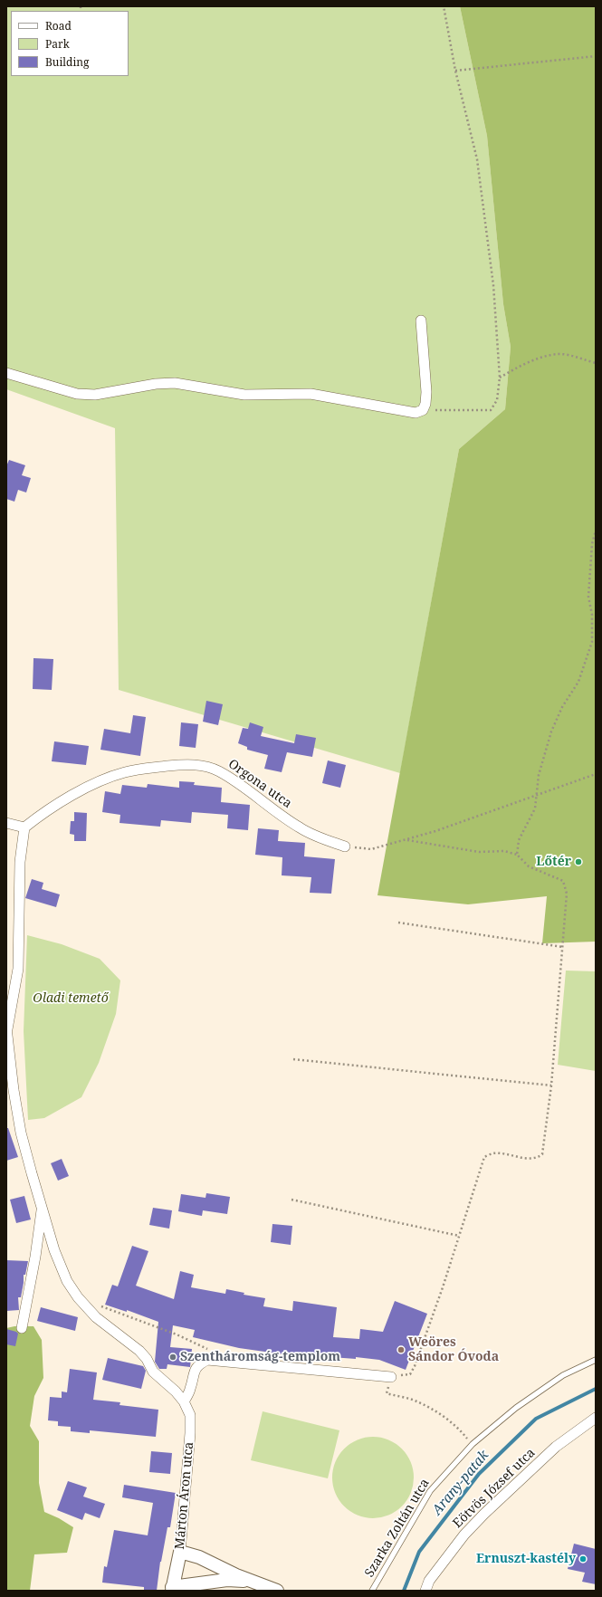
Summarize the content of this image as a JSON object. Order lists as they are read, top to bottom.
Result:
{
  "streets": {
    "street": ["Orgona utca", "Eötvös József utca", "Márton Áron utca"],
    "lane": ["Szarka Zoltán utca"]
  },
  "water": ["Arany-patak"],
  "parks": ["Oladi temető"],
  "places": [
    "Lőtér",
    "Weöres Sándor Óvoda",
    "Szentháromság-templom",
    "Ernuszt-kastély"
  ],
  "legend": ["Road", "Park", "Building"]
}
